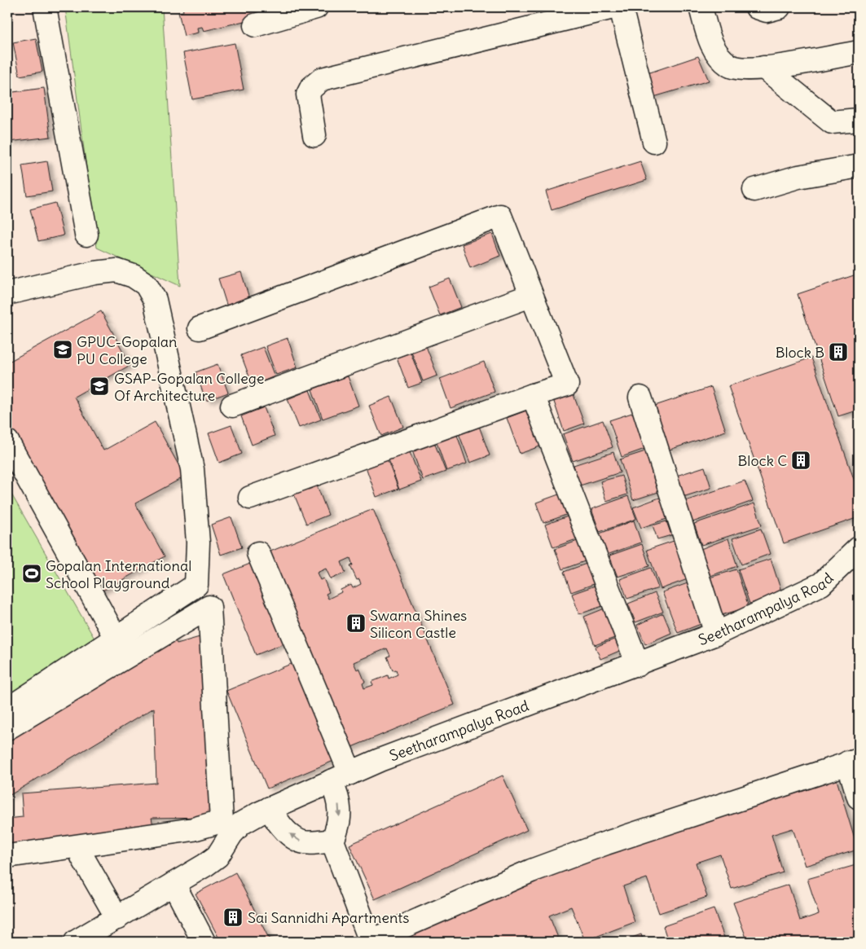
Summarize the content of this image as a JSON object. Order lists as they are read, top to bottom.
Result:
{
  "streets": {
    "street": ["Seetharampalya Road"]
  },
  "places": {
    "school or university": ["GPUC-Gopalan PU College", "GSAP-Gopalan College Of Architecture"],
    "building": [
      "Block B",
      "Block C",
      "Swarna Shines Silicon Castle",
      "Sai Sannidhi Apartments"
    ],
    "sports": ["Gopalan International School Playground"]
  }
}
